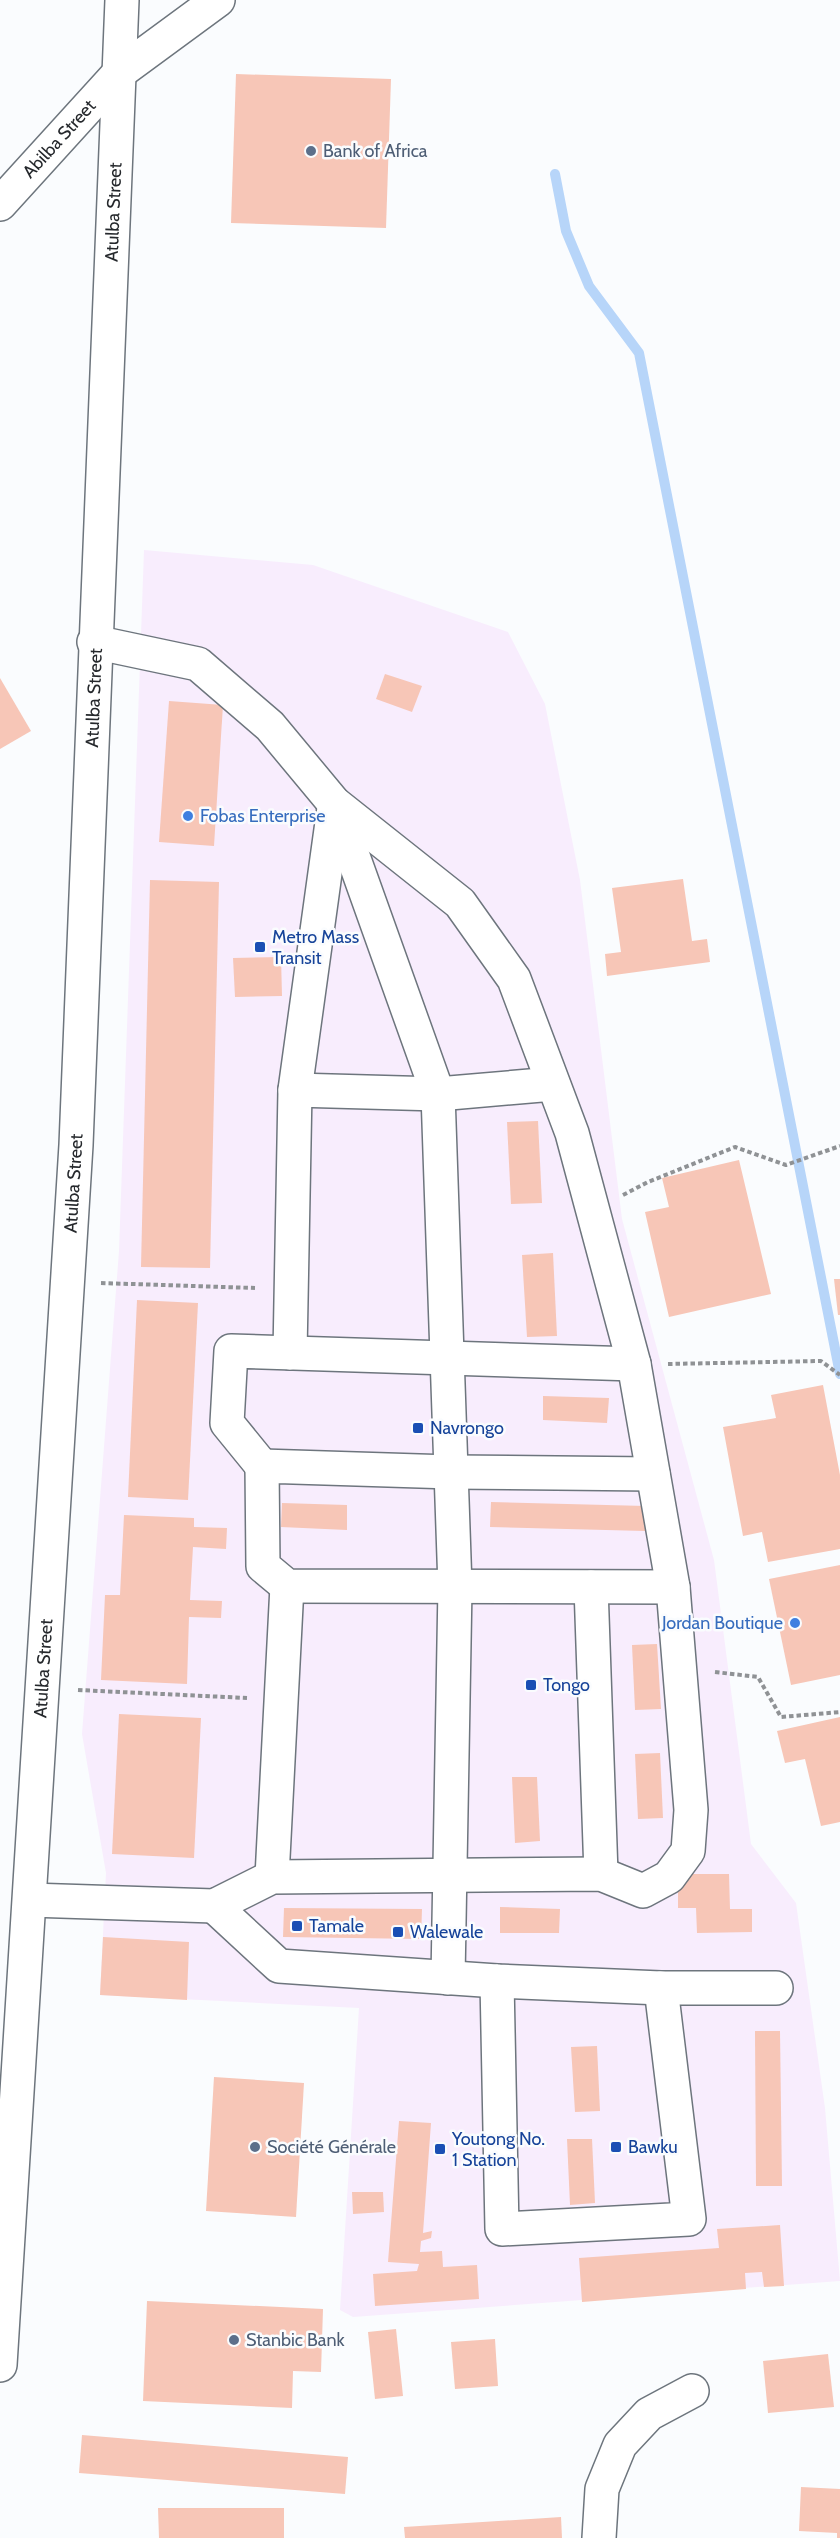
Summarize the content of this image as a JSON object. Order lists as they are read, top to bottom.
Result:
{
  "streets": {
    "street": ["Abilba Street", "Atulba Street"]
  },
  "crossings": [
    ["Abilba Street", "Atulba Street"]
  ],
  "places": {
    "other": [
      "Bank of Africa",
      "Fobas Enterprise",
      "Jordan Boutique",
      "Société Générale",
      "Stanbic Bank"
    ],
    "transit": [
      "Metro Mass Transit",
      "Navrongo",
      "Tongo",
      "Tamale",
      "Walewale",
      "Bawku",
      "Youtong No. 1 Station"
    ]
  }
}
